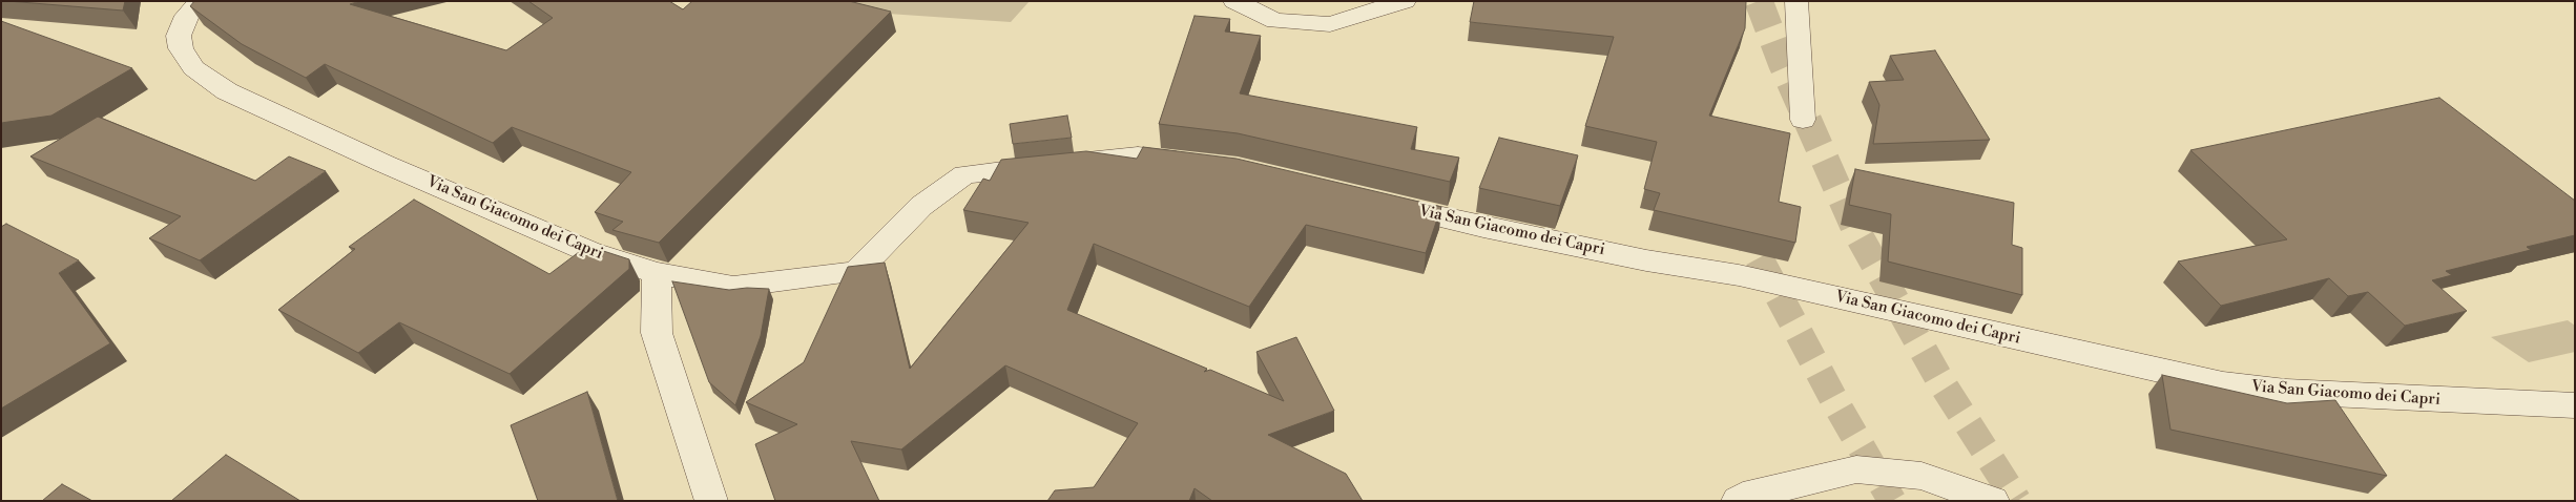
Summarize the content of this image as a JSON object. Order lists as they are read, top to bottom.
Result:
{
  "streets": {
    "street": ["Via San Giacomo dei Capri"]
  }
}
